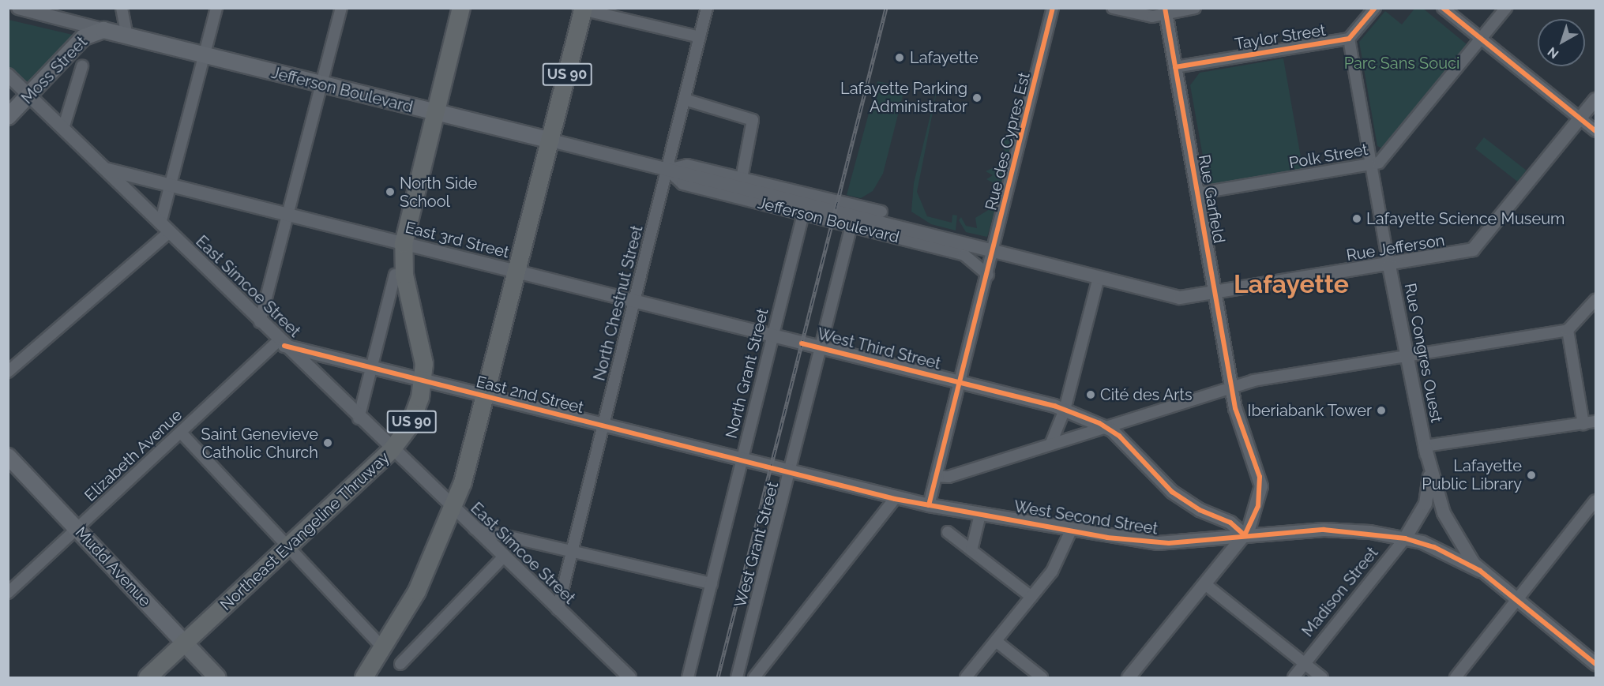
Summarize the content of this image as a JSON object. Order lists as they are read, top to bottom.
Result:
{
  "streets": {
    "highway": ["US 90", "Northeast Evangeline Thruway"],
    "main road": ["Moss Street", "Jefferson Boulevard", "Mudd Avenue"],
    "street": [
      "Taylor Street",
      "Rue des Cypres Est",
      "Polk Street",
      "Rue Garfield",
      "East 3rd Street",
      "Rue Jefferson",
      "East Simcoe Street",
      "North Chestnut Street",
      "West Third Street",
      "Rue Congres Ouest",
      "North Grant Street",
      "East 2nd Street",
      "Elizabeth Avenue",
      "West Second Street",
      "West Grant Street",
      "Madison Street"
    ]
  },
  "crossings": [
    ["Taylor Street", "Rue Garfield"],
    ["Moss Street", "Jefferson Boulevard"],
    ["Moss Street", "East Simcoe Street"],
    ["US 90", "Jefferson Boulevard"],
    ["US 90", "East 3rd Street"],
    ["US 90", "East Simcoe Street"],
    ["US 90", "East 2nd Street"],
    ["US 90", "Northeast Evangeline Thruway"],
    ["Jefferson Boulevard", "Rue des Cypres Est"],
    ["Jefferson Boulevard", "Rue Jefferson"],
    ["Jefferson Boulevard", "North Chestnut Street"],
    ["Jefferson Boulevard", "North Grant Street"],
    ["Jefferson Boulevard", "Northeast Evangeline Thruway"],
    ["Jefferson Boulevard", "West Grant Street"],
    ["Rue des Cypres Est", "Rue Jefferson"],
    ["Rue des Cypres Est", "West Third Street"],
    ["Rue des Cypres Est", "West Second Street"],
    ["Polk Street", "Rue Garfield"],
    ["Rue Garfield", "Rue Jefferson"],
    ["Rue Garfield", "West Third Street"],
    ["Rue Garfield", "West Second Street"],
    ["East 3rd Street", "East Simcoe Street"],
    ["East 3rd Street", "North Chestnut Street"],
    ["East 3rd Street", "West Third Street"],
    ["East 3rd Street", "North Grant Street"],
    ["East 3rd Street", "Northeast Evangeline Thruway"],
    ["Rue Jefferson", "Rue Congres Ouest"],
    ["East Simcoe Street", "North Chestnut Street"],
    ["East Simcoe Street", "East 2nd Street"],
    ["East Simcoe Street", "Elizabeth Avenue"],
    ["East Simcoe Street", "Northeast Evangeline Thruway"],
    ["North Chestnut Street", "East 2nd Street"],
    ["West Third Street", "West Second Street"],
    ["West Third Street", "West Grant Street"],
    ["Rue Congres Ouest", "Madison Street"],
    ["North Grant Street", "East 2nd Street"],
    ["East 2nd Street", "Elizabeth Avenue"],
    ["East 2nd Street", "West Second Street"],
    ["East 2nd Street", "Northeast Evangeline Thruway"],
    ["Elizabeth Avenue", "Mudd Avenue"],
    ["West Second Street", "West Grant Street"],
    ["West Second Street", "Madison Street"],
    ["Northeast Evangeline Thruway", "Mudd Avenue"]
  ],
  "districts": ["Lafayette"],
  "parks": ["Parc Sans Souci"],
  "places": [
    "Lafayette",
    "Lafayette Parking Administrator",
    "North Side School",
    "Lafayette Science Museum",
    "Cité des Arts",
    "Iberiabank Tower",
    "Saint Genevieve Catholic Church",
    "Lafayette Public Library"
  ],
  "north": "bottom left"
}
